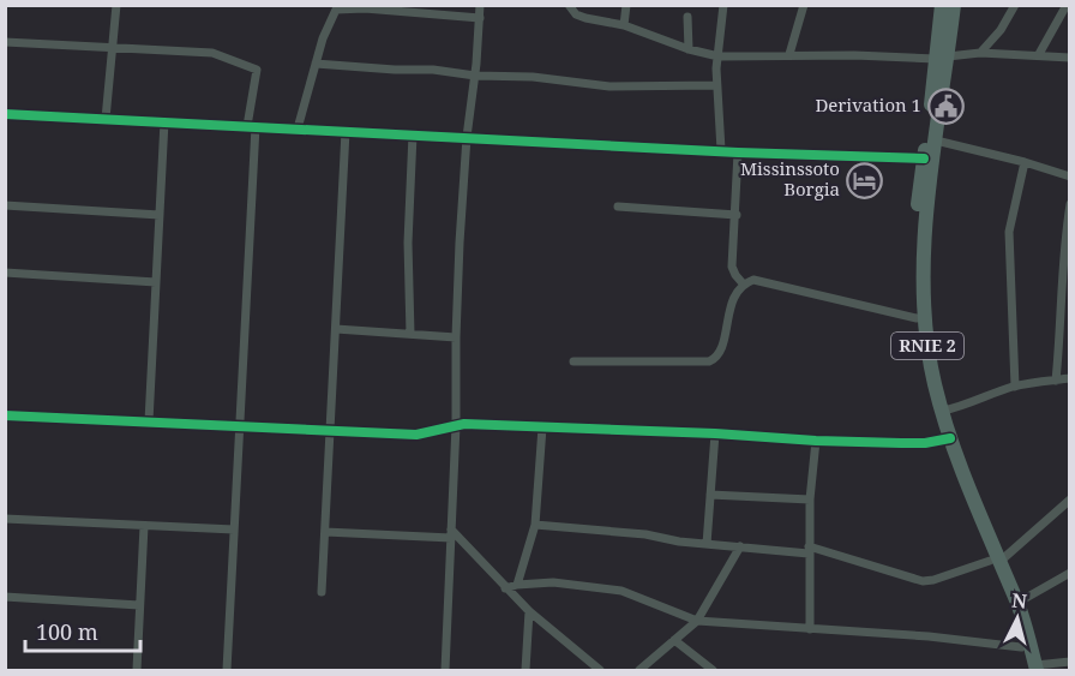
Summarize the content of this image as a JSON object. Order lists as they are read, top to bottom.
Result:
{
  "streets": {
    "highway": ["RNIE 2"]
  },
  "places": {
    "public building": ["Derivation 1"],
    "hotel": ["Missinssoto Borgia"]
  },
  "scale_bar": "100 m",
  "north": "top"
}
